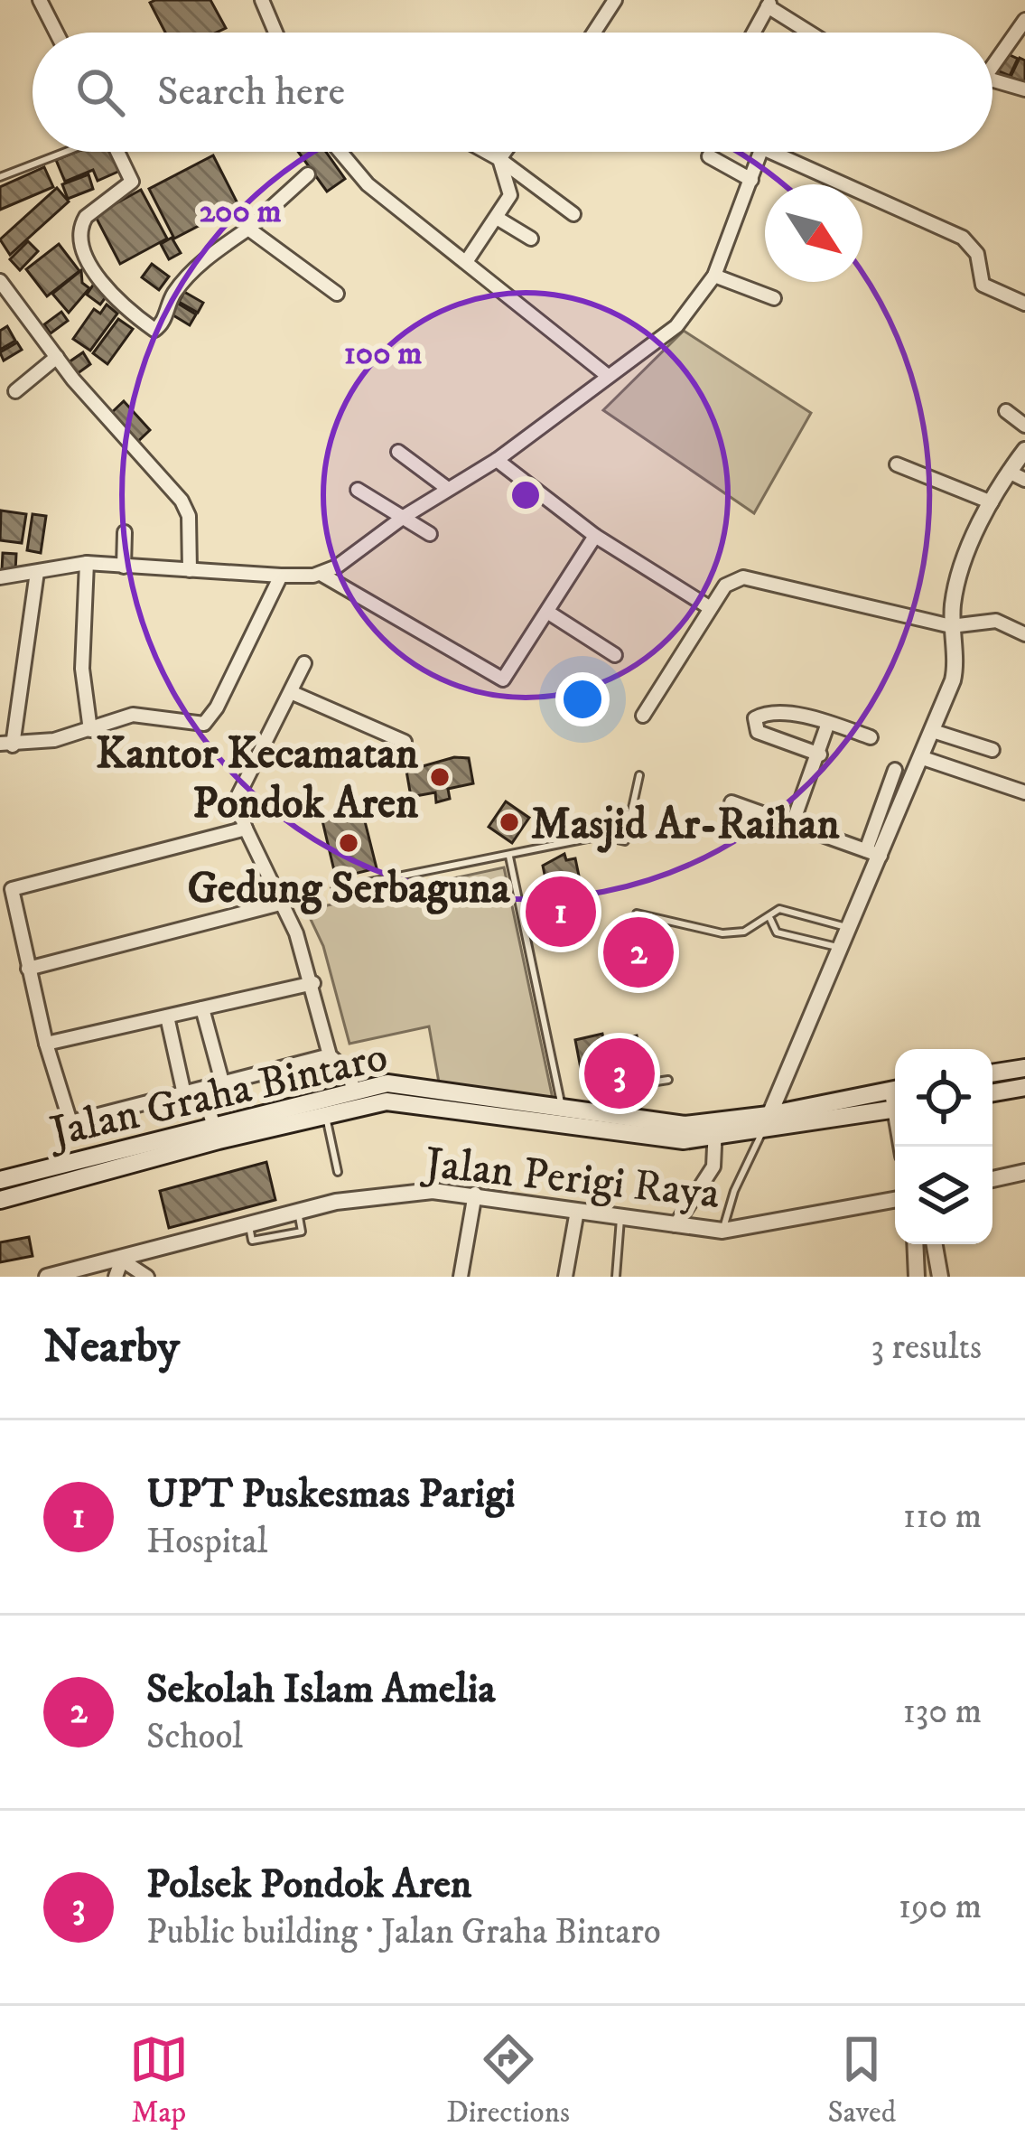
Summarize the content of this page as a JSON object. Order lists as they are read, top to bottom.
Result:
{
  "streets": {
    "main road": ["Jalan Graha Bintaro"],
    "street": ["Jalan Perigi Raya"]
  },
  "places": ["Kantor Kecamatan Pondok Aren", "Masjid Ar-Raihan", "Gedung Serbaguna"],
  "north": "bottom right",
  "page": {
    "search": "Search here",
    "pins": ["1", "2", "3"],
    "heading": ["Nearby", "3 results"],
    "list": [
      {
        "mark": "1",
        "name": "UPT Puskesmas Parigi",
        "note": "Hospital",
        "value": "110 m"
      },
      {
        "mark": "2",
        "name": "Sekolah Islam Amelia",
        "note": "School",
        "value": "130 m"
      },
      {
        "mark": "3",
        "name": "Polsek Pondok Aren",
        "note": "Public building · Jalan Graha Bintaro",
        "value": "190 m"
      }
    ],
    "nav": ["Map", "Directions", "Saved"]
  },
  "rings": ["200 m", "100 m"]
}
